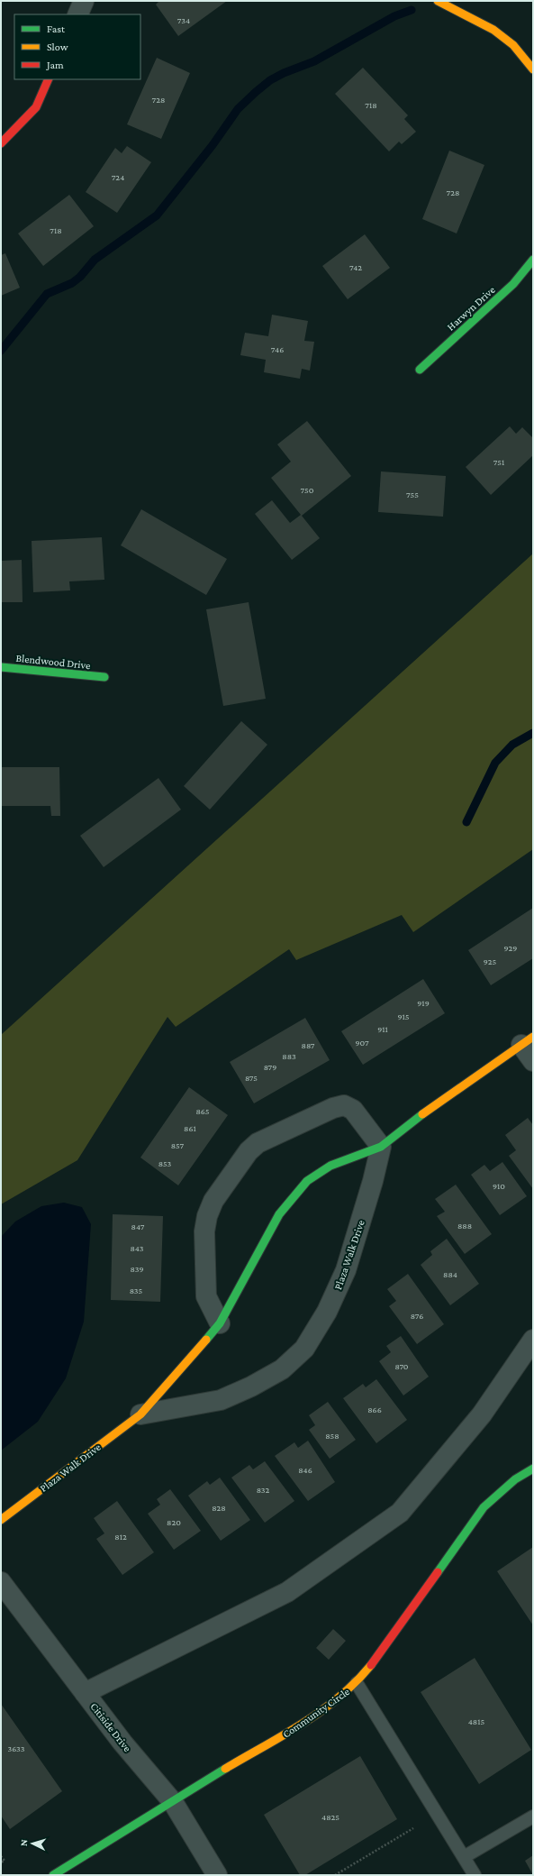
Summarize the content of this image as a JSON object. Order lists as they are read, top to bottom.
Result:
{
  "streets": {
    "street": [
      "Harwyn Drive",
      "Blendwood Drive",
      "Plaza Walk Drive",
      "Community Circle",
      "Citiside Drive"
    ]
  },
  "crossings": [
    ["Community Circle", "Citiside Drive"]
  ],
  "house_numbers": [
    "734",
    "728",
    "718",
    "724",
    "728",
    "718",
    "742",
    "746",
    "751",
    "750",
    "755",
    "929",
    "925",
    "919",
    "915",
    "911",
    "907",
    "887",
    "883",
    "879",
    "875",
    "865",
    "861",
    "857",
    "853",
    "910",
    "888",
    "847",
    "843",
    "839",
    "884",
    "835",
    "876",
    "870",
    "866",
    "858",
    "846",
    "832",
    "828",
    "820",
    "812",
    "4815",
    "3633",
    "4825"
  ],
  "legend": ["Fast", "Slow", "Jam"],
  "north": "left"
}
